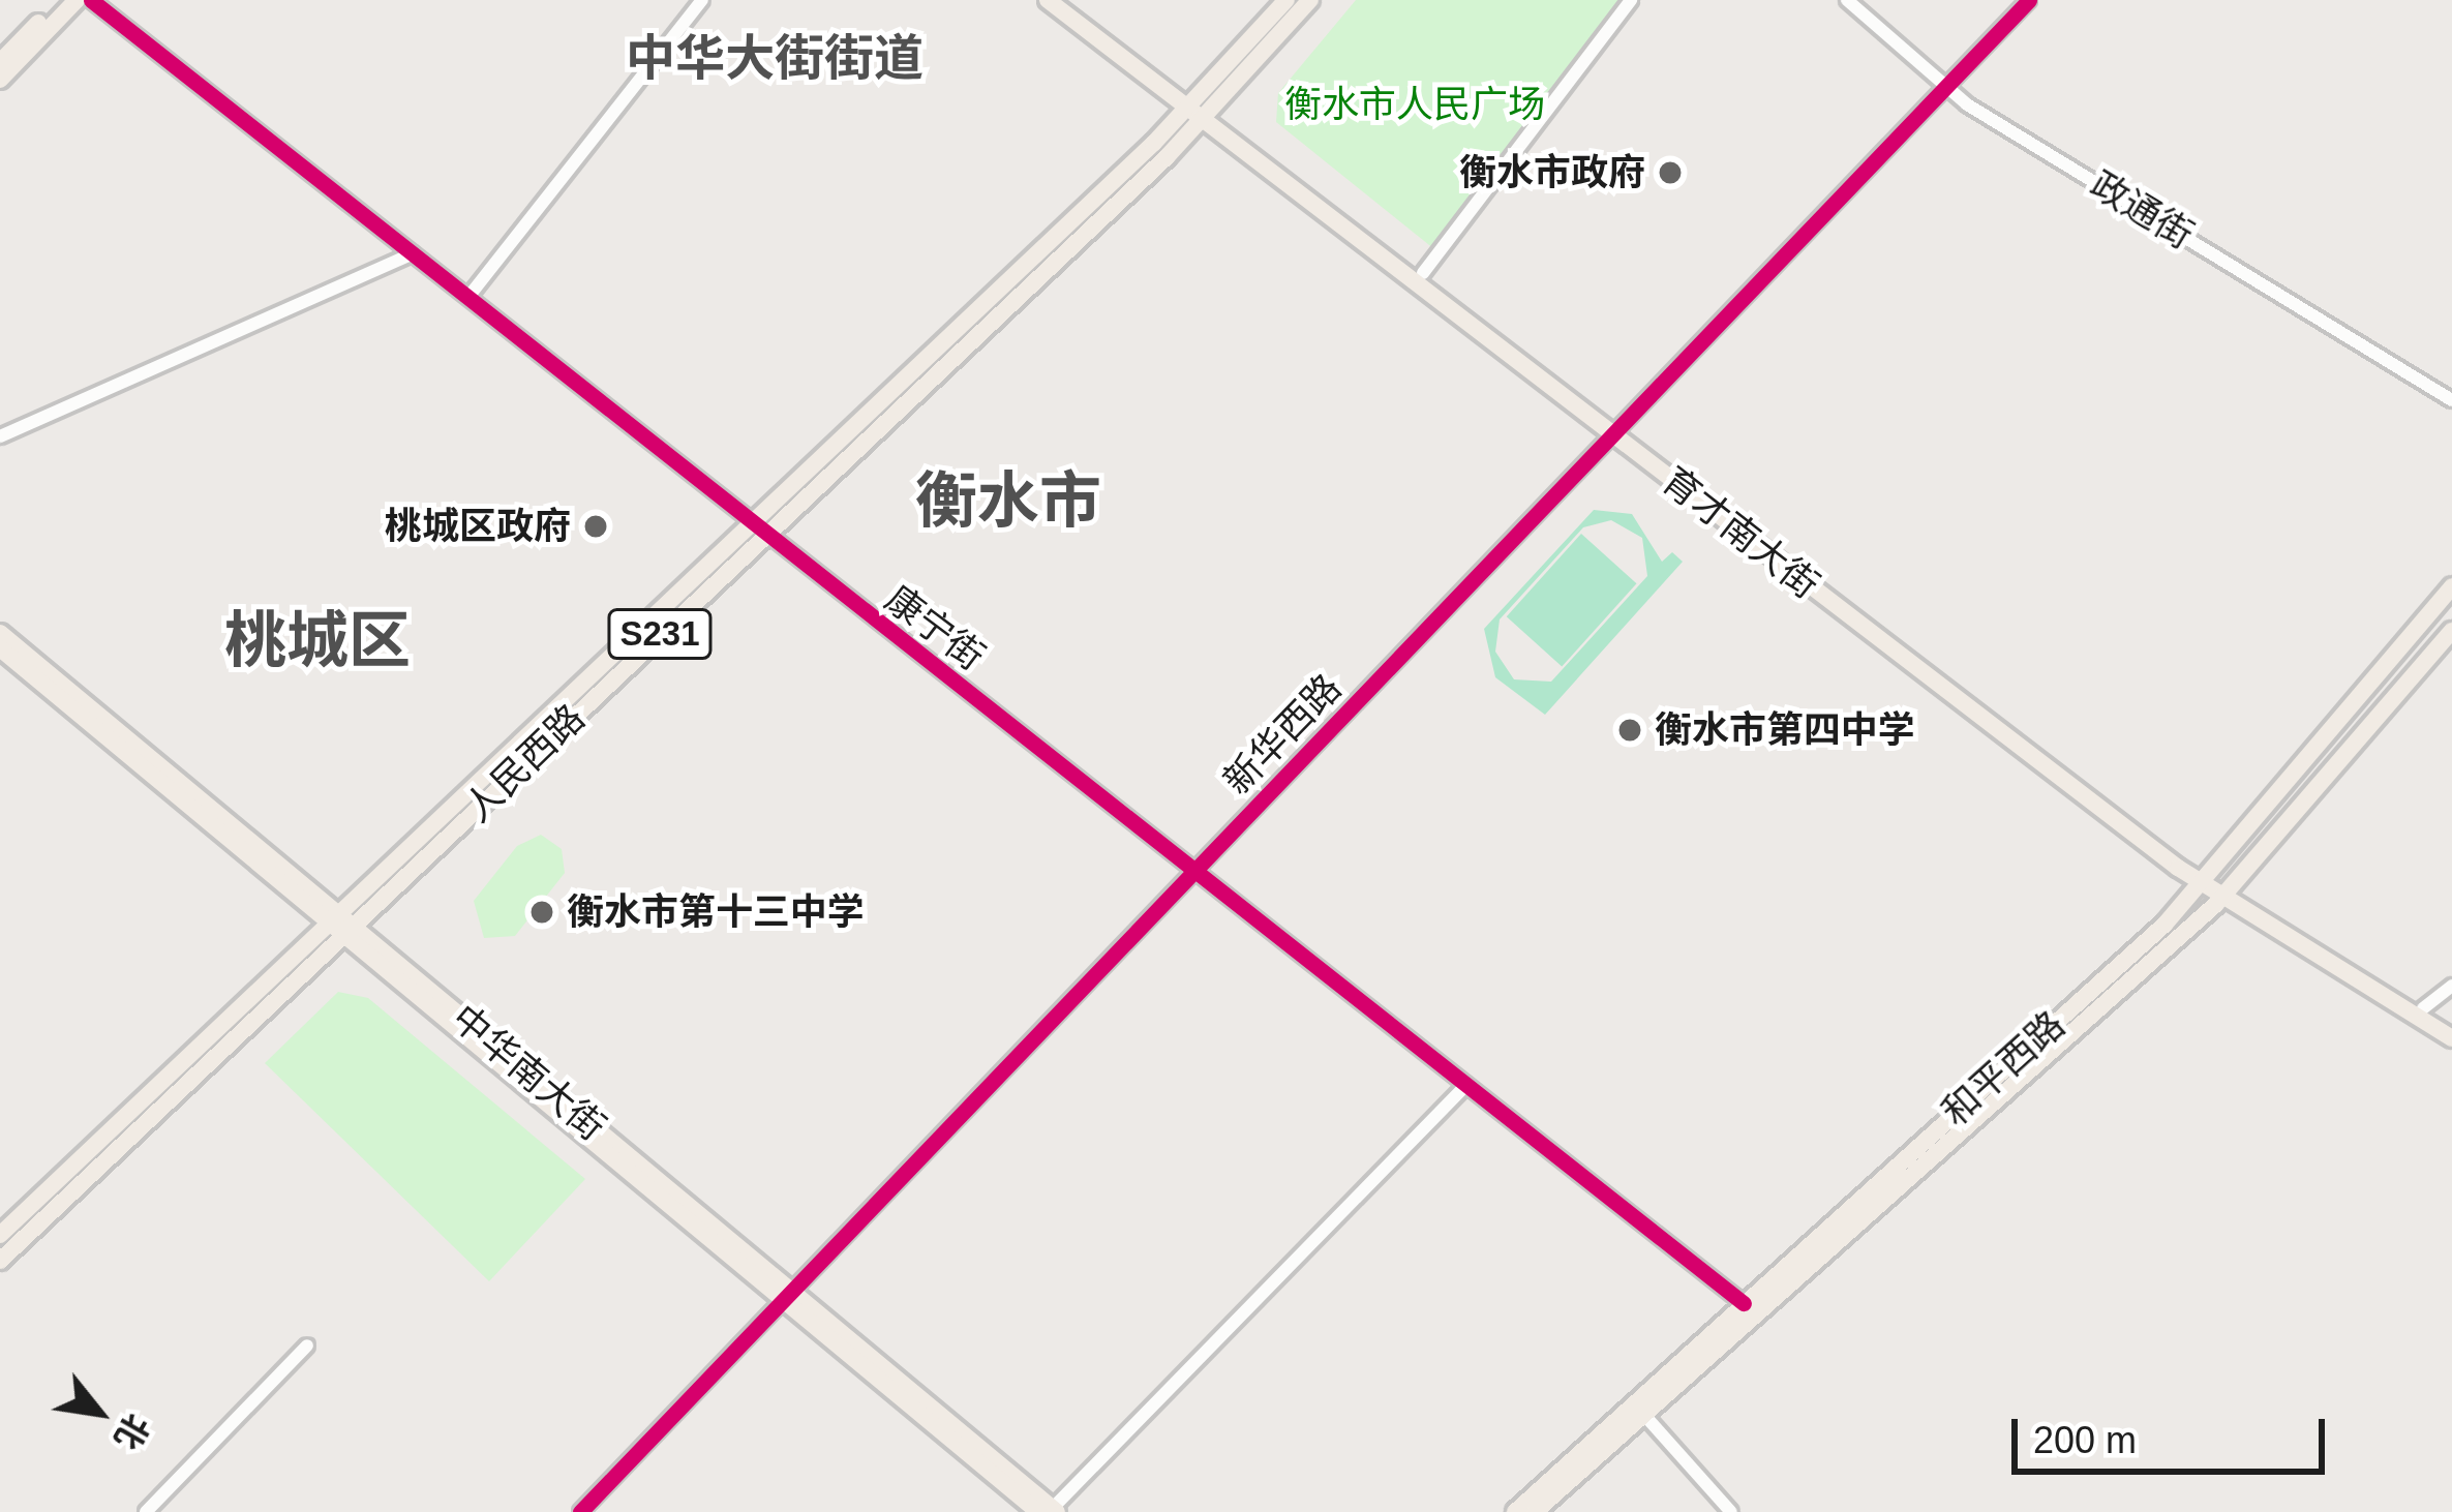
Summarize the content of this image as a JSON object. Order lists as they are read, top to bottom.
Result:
{
  "streets": {
    "main road": [
      "育才南大街",
      "S231",
      "人民西路",
      "和平西路",
      "中华南大街"
    ],
    "street": ["政通街", "康宁街", "新华西路"]
  },
  "crossings": [
    ["政通街", "新华西路"],
    ["育才南大街", "新华西路"],
    ["育才南大街", "人民西路"],
    ["育才南大街", "和平西路"],
    ["康宁街", "新华西路"],
    ["康宁街", "人民西路"],
    ["康宁街", "和平西路"],
    ["新华西路", "中华南大街"],
    ["人民西路", "中华南大街"]
  ],
  "districts": ["中华大街街道", "衡水市", "桃城区"],
  "parks": ["衡水市人民广场"],
  "places": [
    "衡水市政府",
    "桃城区政府",
    "衡水市第四中学",
    "衡水市第十三中学"
  ],
  "scale_bar": "200 m",
  "north": "bottom right"
}
